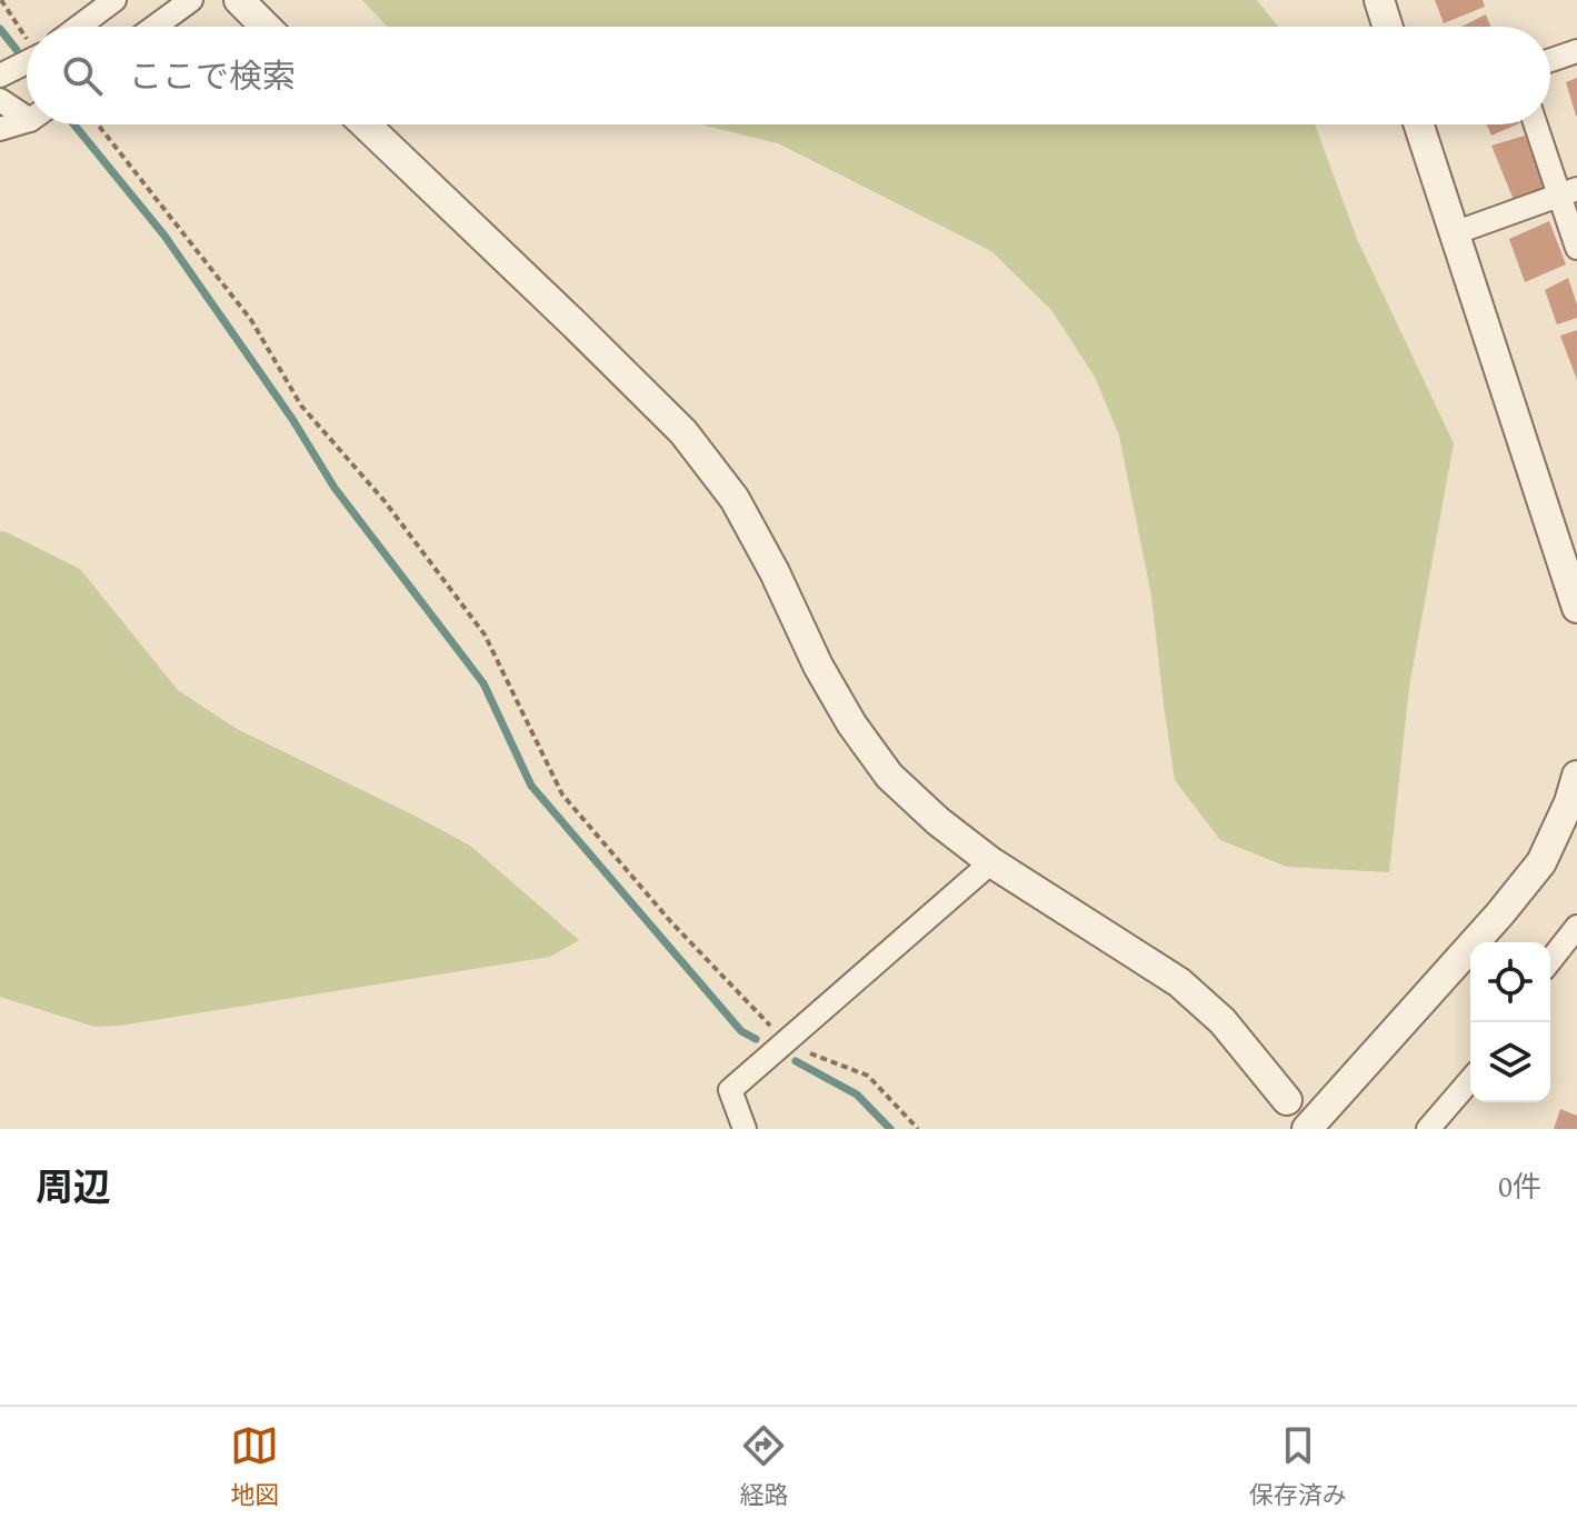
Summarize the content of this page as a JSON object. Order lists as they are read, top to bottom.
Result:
{
  "page": {
    "search": "ここで検索",
    "heading": ["周辺", "0件"],
    "nav": ["地図", "経路", "保存済み"]
  }
}
